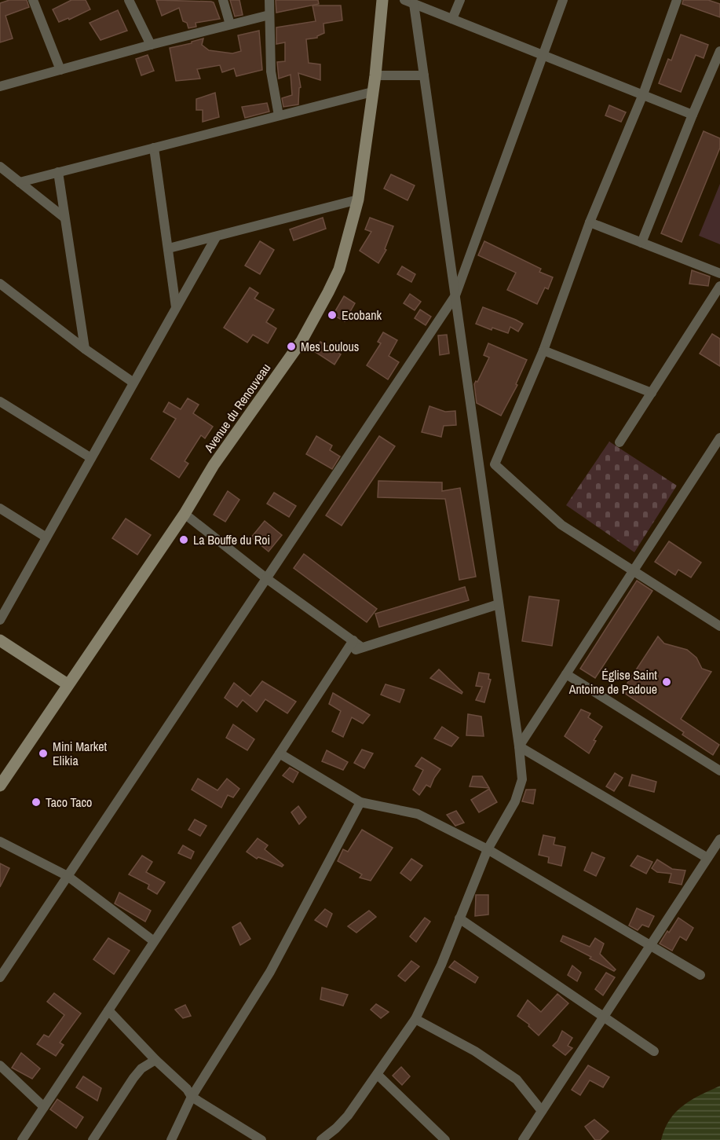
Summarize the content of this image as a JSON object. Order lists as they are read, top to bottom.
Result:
{
  "streets": {
    "main road": ["Avenue du Renouveau"]
  },
  "places": [
    "Ecobank",
    "Mes Loulous",
    "La Bouffe du Roi",
    "Église Saint Antoine de Padoue",
    "Mini Market Elikia",
    "Taco Taco"
  ]
}
